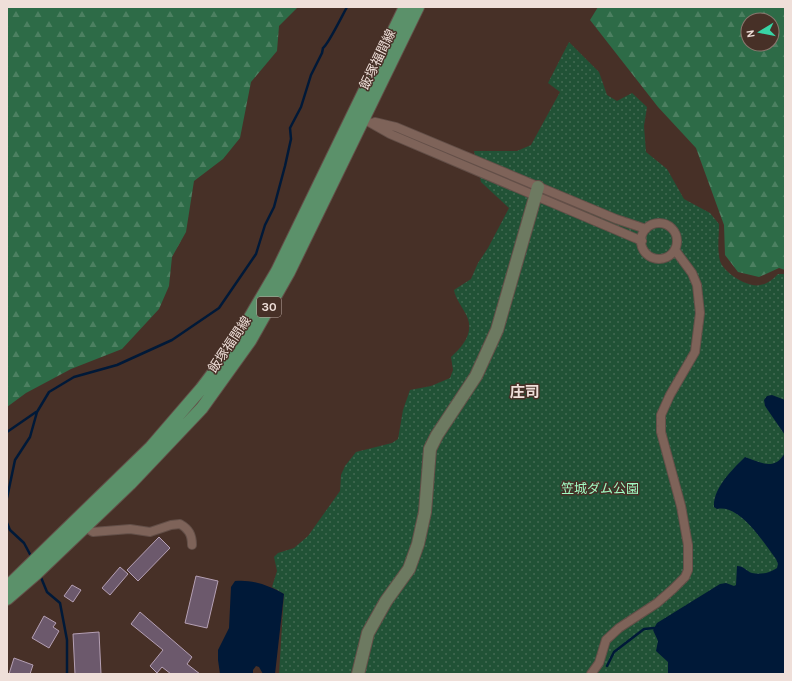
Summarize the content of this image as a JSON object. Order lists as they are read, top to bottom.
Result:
{
  "streets": {
    "main road": ["飯塚福間線", "30"]
  },
  "districts": ["庄司"],
  "parks": ["笠城ダム公園"],
  "north": "left"
}
